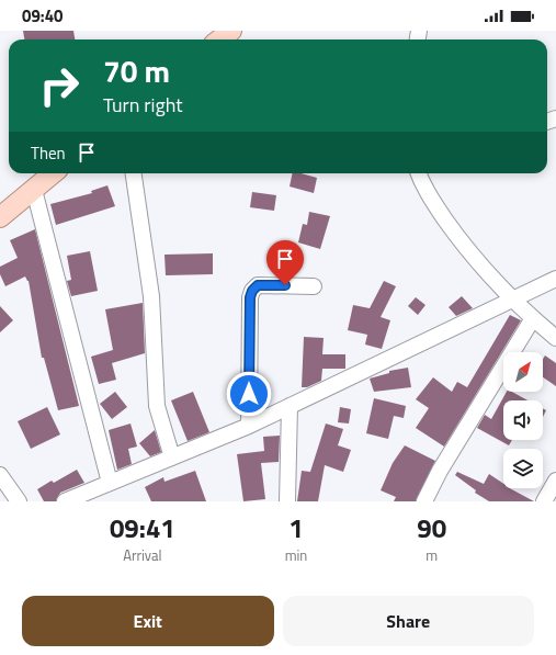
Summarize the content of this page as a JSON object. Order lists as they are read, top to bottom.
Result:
{
  "north": "top right",
  "page": {
    "status": "09:40",
    "turn": ["70 m", "Turn right"],
    "then": "Then",
    "eta": [
      "09:41",
      "Arrival",
      "1",
      "min",
      "90",
      "m"
    ],
    "buttons": ["Exit", "Share"]
  }
}
